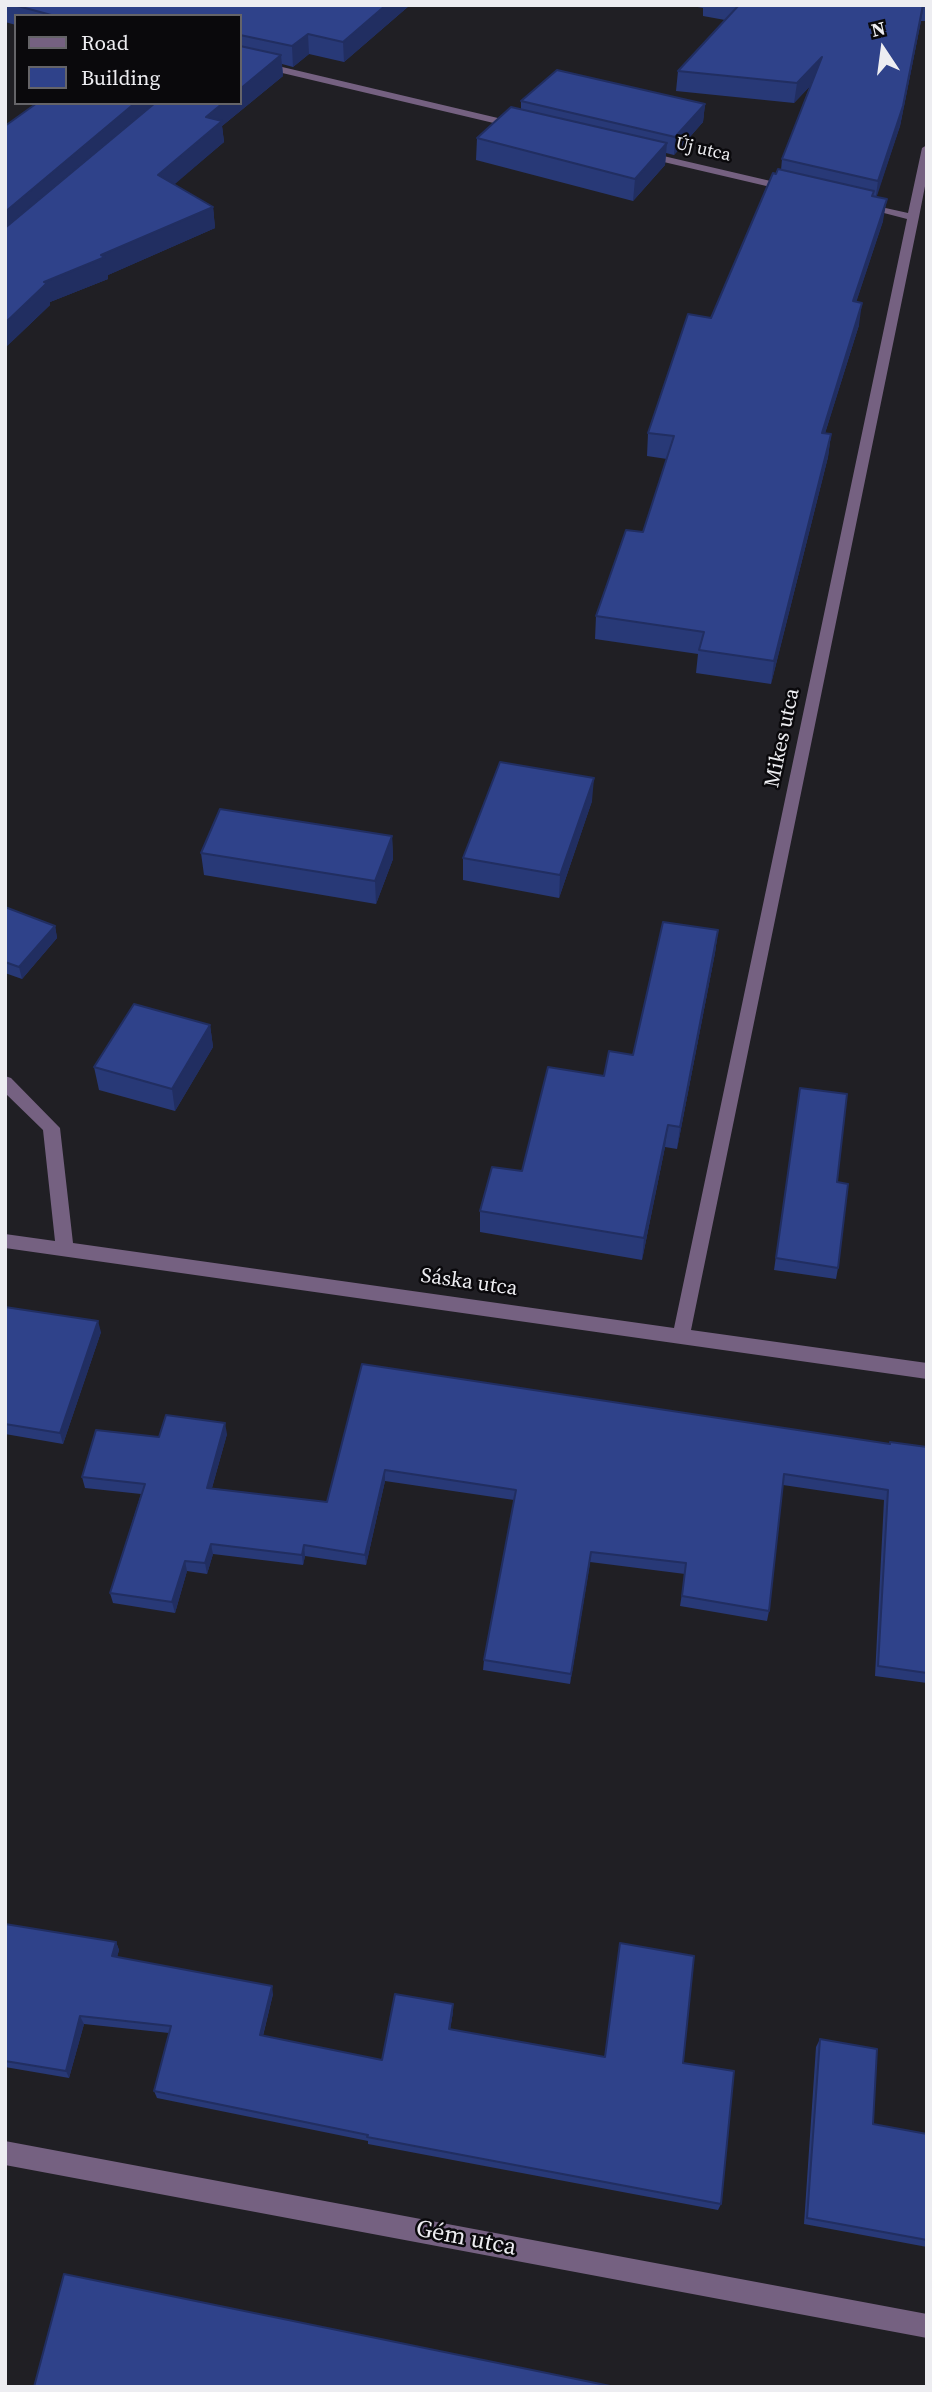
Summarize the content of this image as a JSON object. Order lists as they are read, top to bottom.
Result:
{
  "streets": {
    "street": [
      "Új utca",
      "Mikes utca",
      "Sáska utca",
      "Gém utca"
    ]
  },
  "crossings": [
    ["Mikes utca", "Sáska utca"]
  ],
  "legend": ["Road", "Building"],
  "north": "top"
}
